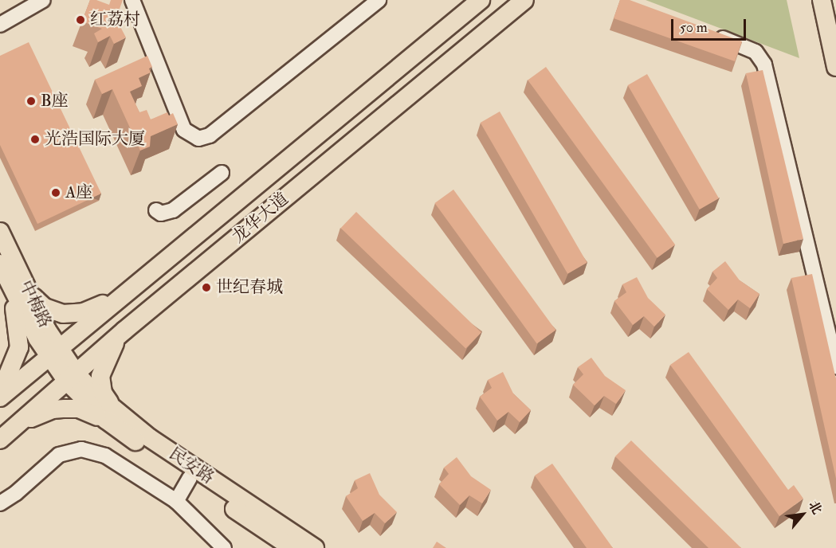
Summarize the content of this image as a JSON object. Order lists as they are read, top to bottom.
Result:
{
  "streets": {
    "main road": ["龙华大道", "中梅路", "民安路"]
  },
  "crossings": [
    ["龙华大道", "中梅路"],
    ["龙华大道", "民安路"],
    ["中梅路", "民安路"]
  ],
  "places": [
    "红荔村",
    "B座",
    "光浩国际大厦",
    "A座",
    "世纪春城"
  ],
  "scale_bar": "50 m",
  "north": "top right"
}
